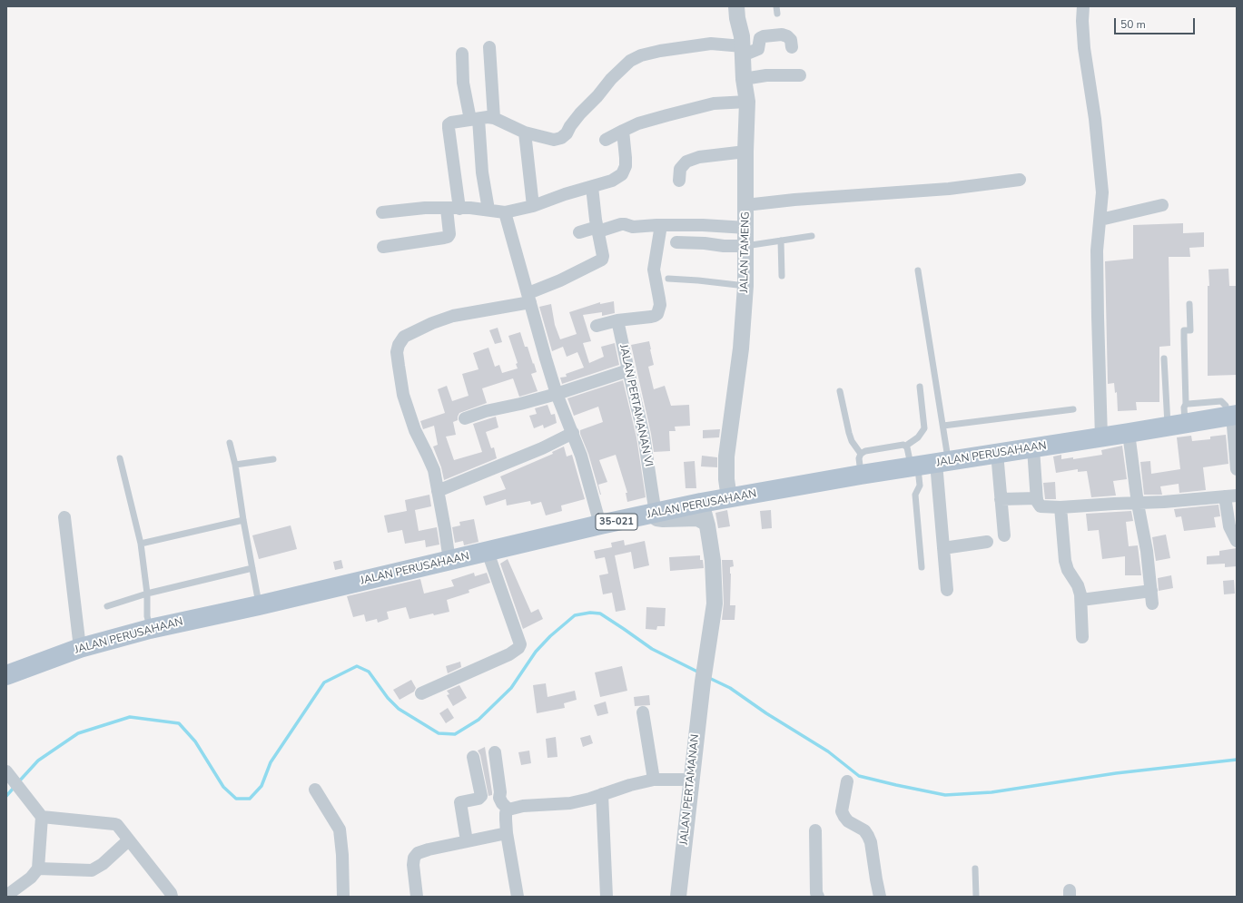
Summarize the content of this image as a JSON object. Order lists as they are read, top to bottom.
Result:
{
  "streets": {
    "main road": ["JALAN PERUSAHAAN", "35-021"],
    "street": ["JALAN TAMENG", "JALAN PERTAMANAN VI", "JALAN PERTAMANAN"]
  },
  "crossings": [
    ["JALAN TAMENG", "JALAN PERUSAHAAN"],
    ["JALAN PERTAMANAN VI", "JALAN PERUSAHAAN"],
    ["JALAN PERUSAHAAN", "JALAN PERTAMANAN"]
  ],
  "scale_bar": "50 m"
}
